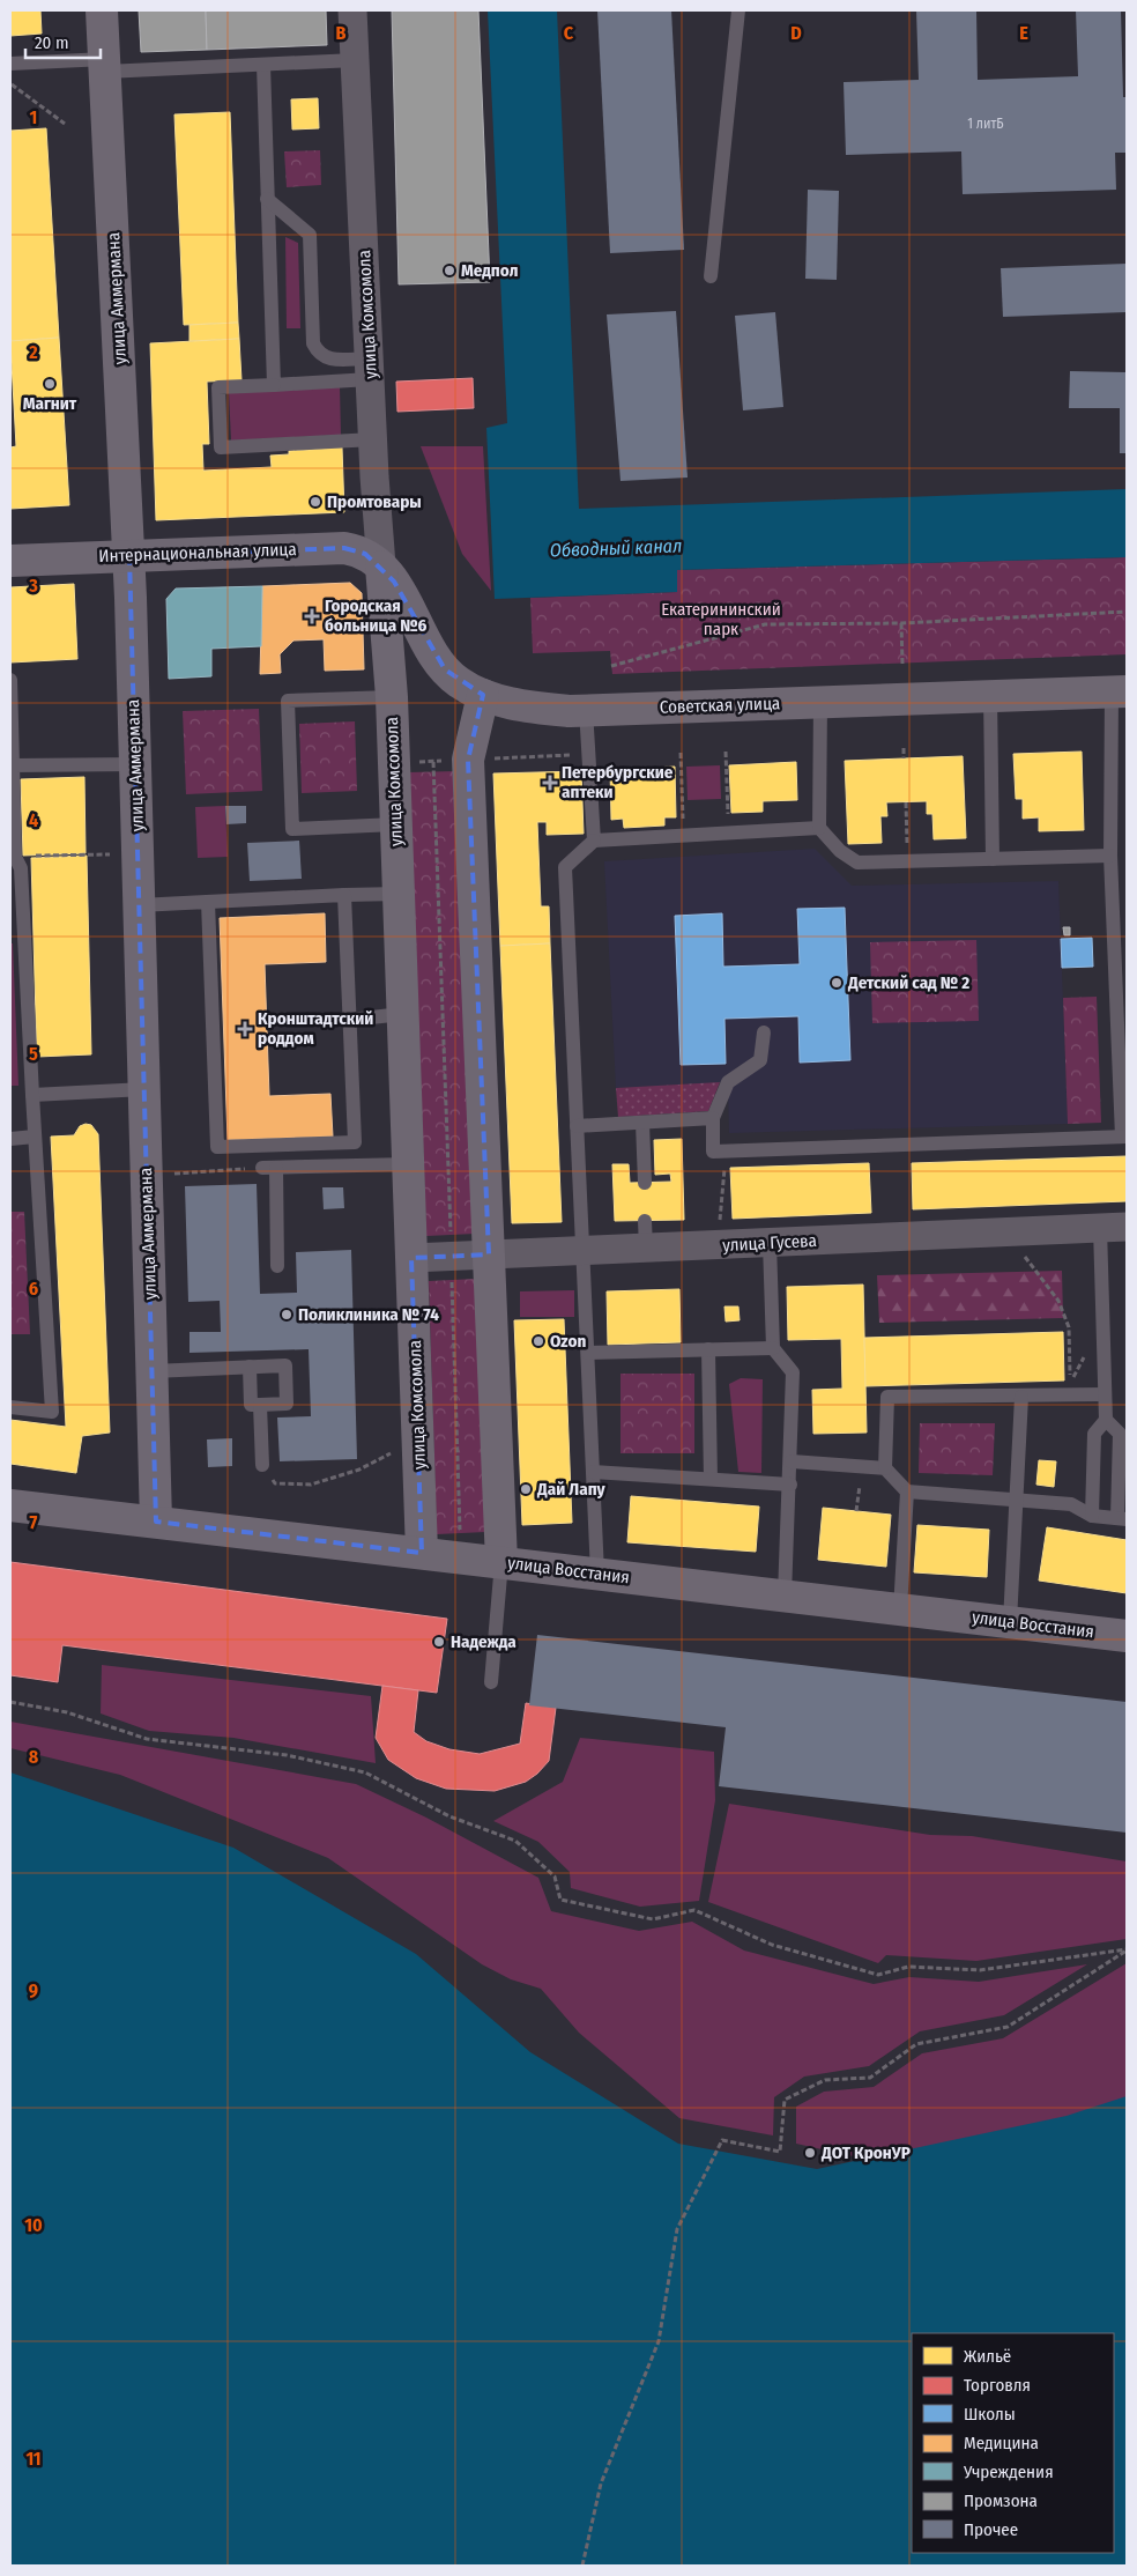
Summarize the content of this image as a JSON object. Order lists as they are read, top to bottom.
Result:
{
  "streets": {
    "street": [
      "улица Аммермана",
      "улица Комсомола",
      "Интернациональная улица",
      "Советская улица",
      "улица Гусева",
      "улица Восстания"
    ]
  },
  "crossings": [
    ["улица Аммермана", "Интернациональная улица"],
    ["улица Аммермана", "улица Восстания"],
    ["улица Комсомола", "Интернациональная улица"],
    ["улица Комсомола", "Советская улица"],
    ["улица Комсомола", "улица Гусева"],
    ["улица Комсомола", "улица Восстания"],
    ["Интернациональная улица", "Советская улица"]
  ],
  "water": ["Обводный канал"],
  "parks": ["Екатерининский парк"],
  "places": {
    "other": [
      "Медпол",
      "Магнит",
      "Промтовары",
      "Детский сад № 2",
      "Поликлиника № 74",
      "Ozon",
      "Дай Лапу",
      "Надежда",
      "ДОТ КронУР"
    ],
    "health": ["Городская больница №6", "Петербургские аптеки", "Кронштадтский роддом"]
  },
  "house_numbers": ["1 литБ"],
  "legend": [
    "Жильё",
    "Торговля",
    "Школы",
    "Медицина",
    "Учреждения",
    "Промзона",
    "Прочее"
  ],
  "scale_bar": "20 m",
  "grid": {
    "columns": [
      "B",
      "C",
      "D",
      "E"
    ],
    "rows": [
      "1",
      "2",
      "3",
      "4",
      "5",
      "6",
      "7",
      "8",
      "9",
      "10",
      "11"
    ]
  }
}
